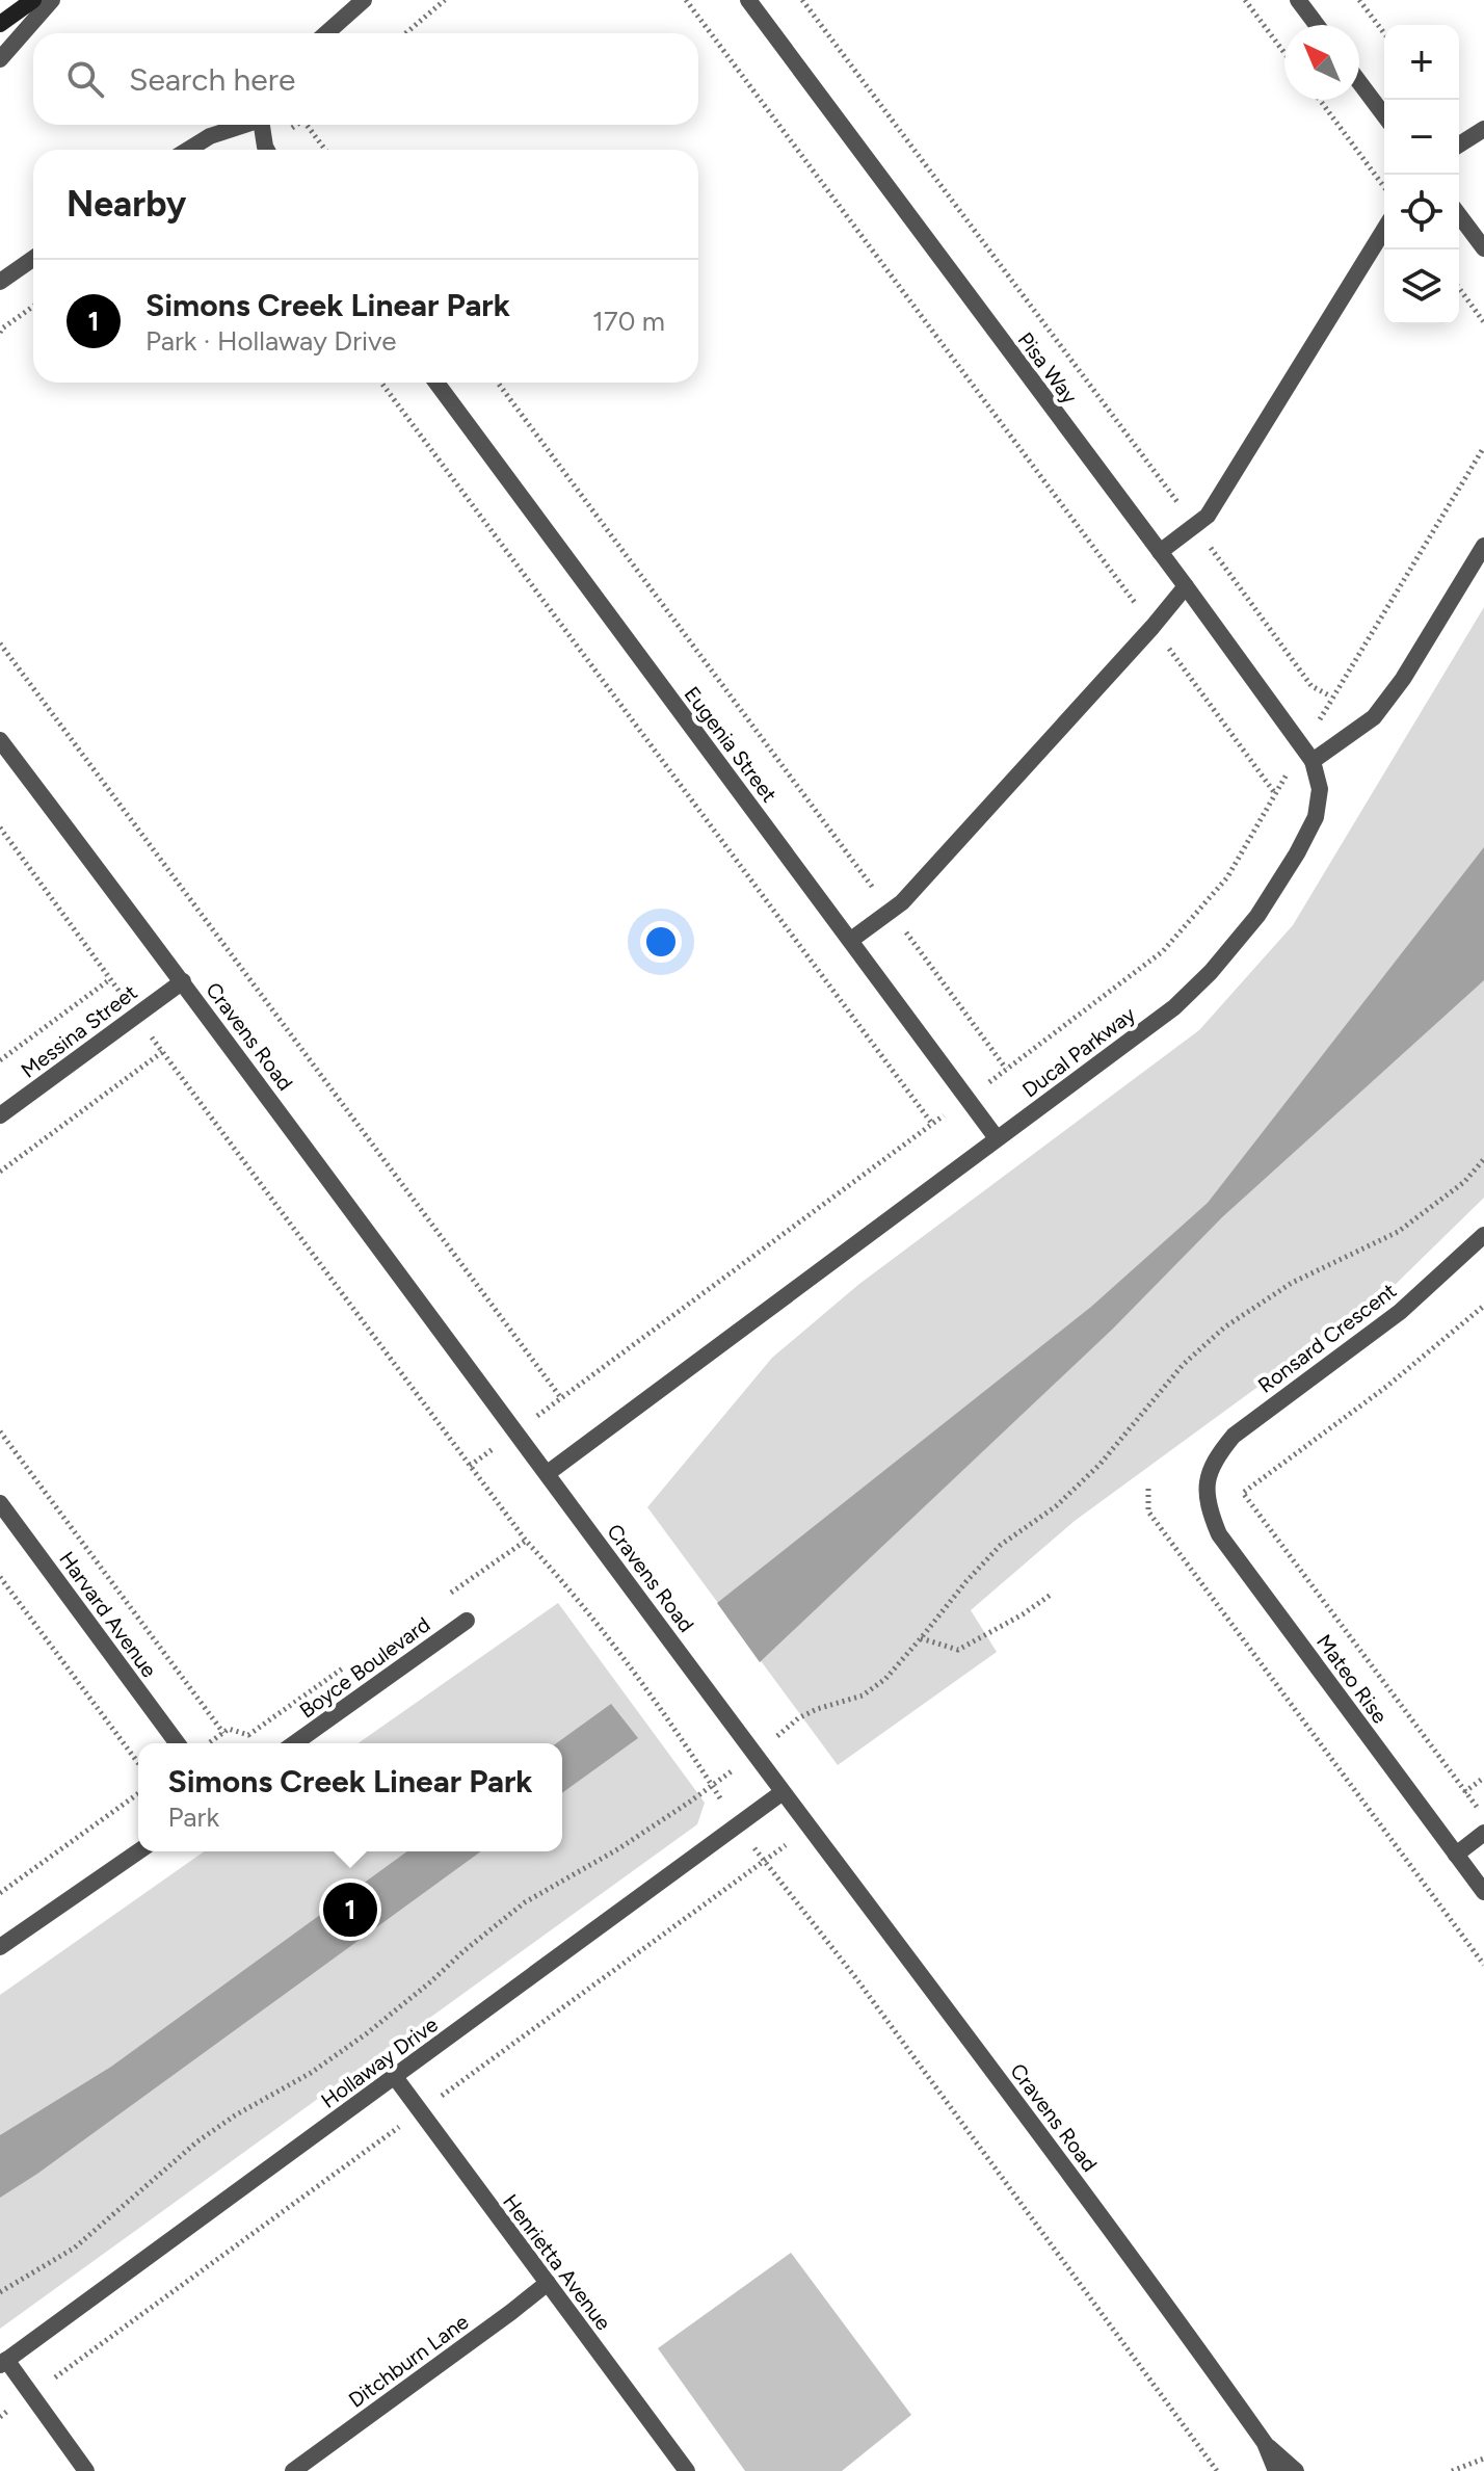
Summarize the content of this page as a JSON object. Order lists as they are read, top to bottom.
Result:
{
  "streets": {
    "street": [
      "Pisa Way",
      "Eugenia Street",
      "Messina Street",
      "Cravens Road",
      "Ducal Parkway",
      "Ronsard Crescent",
      "Harvard Avenue",
      "Boyce Boulevard",
      "Mateo Rise",
      "Hollaway Drive",
      "Henrietta Avenue",
      "Ditchburn Lane"
    ]
  },
  "crossings": [
    ["Pisa Way", "Ducal Parkway"],
    ["Eugenia Street", "Ducal Parkway"],
    ["Messina Street", "Cravens Road"],
    ["Cravens Road", "Ducal Parkway"],
    ["Cravens Road", "Hollaway Drive"],
    ["Ronsard Crescent", "Mateo Rise"],
    ["Hollaway Drive", "Henrietta Avenue"],
    ["Henrietta Avenue", "Ditchburn Lane"]
  ],
  "north": "top left",
  "page": {
    "map_buttons": ["+", "−"],
    "search": "Search here",
    "heading": "Nearby",
    "list": [
      {
        "mark": "1",
        "name": "Simons Creek Linear Park",
        "note": "Park · Hollaway Drive",
        "value": "170 m"
      }
    ],
    "popup": ["Simons Creek Linear Park", "Park"],
    "pins": "1"
  }
}
